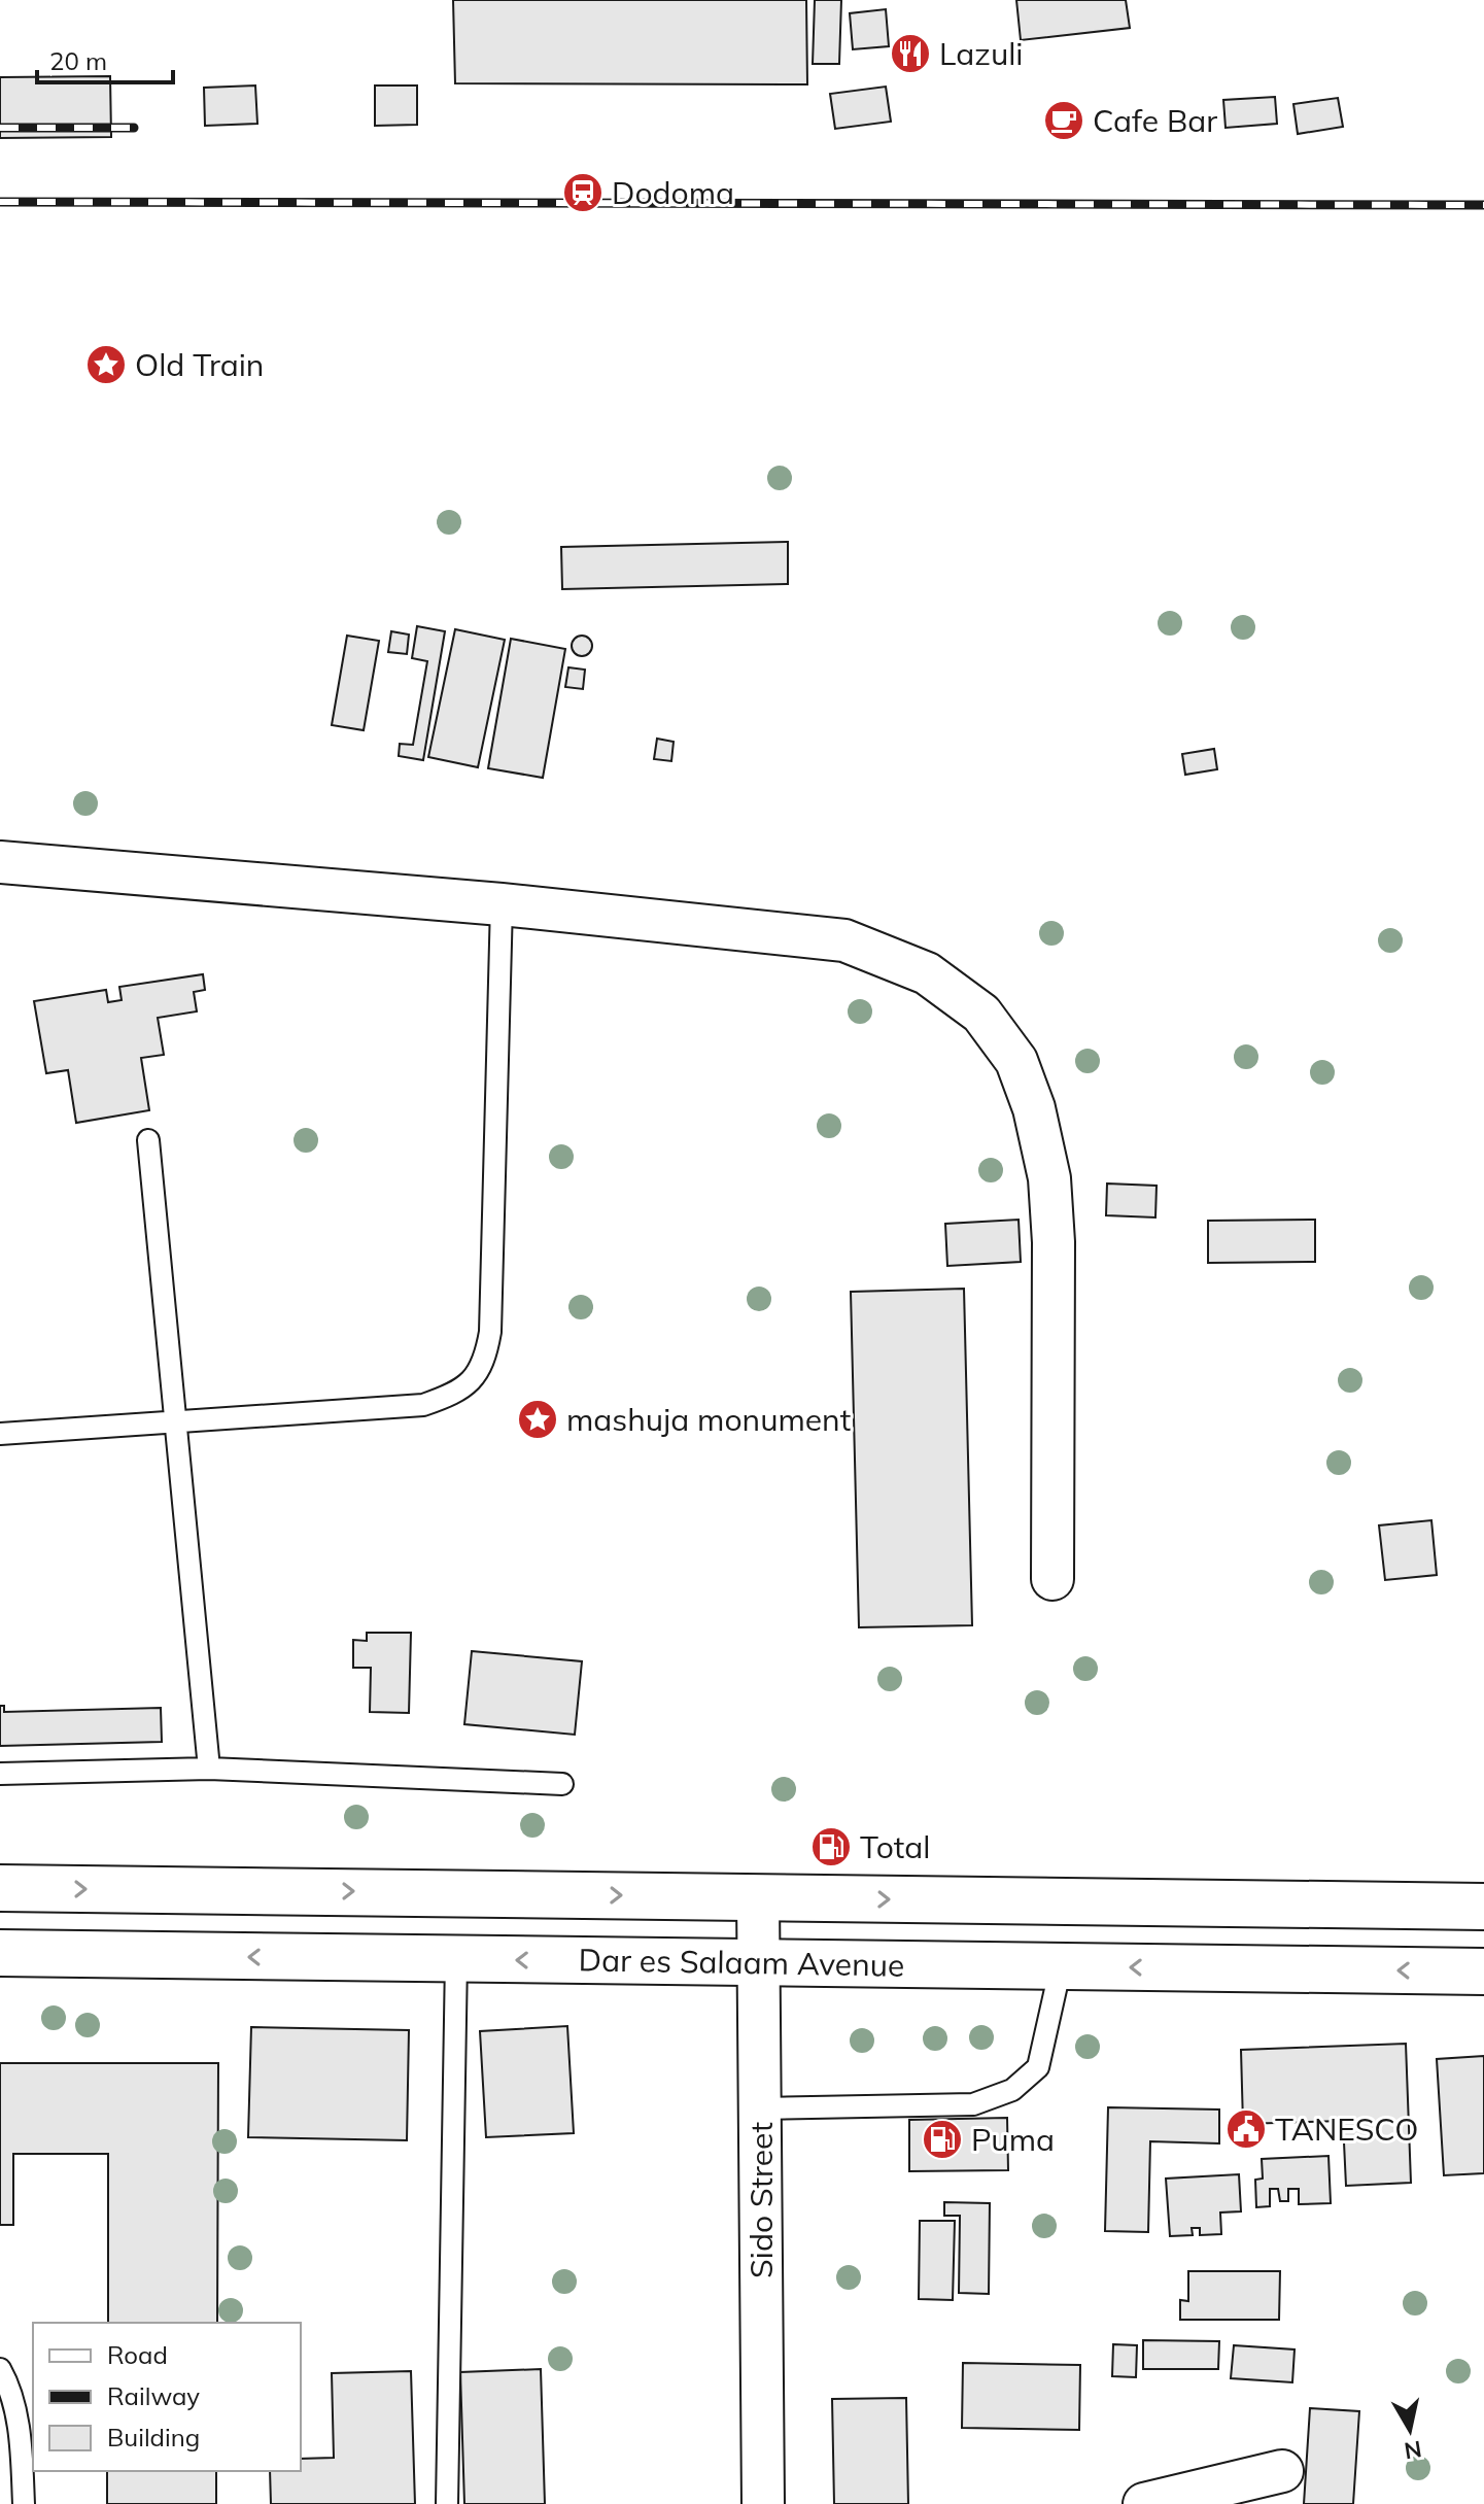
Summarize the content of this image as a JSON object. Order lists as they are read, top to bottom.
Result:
{
  "streets": {
    "highway": ["Dar es Salaam Avenue"],
    "street": ["Sido Street"]
  },
  "crossings": [
    ["Dar es Salaam Avenue", "Sido Street"]
  ],
  "places": {
    "restaurant": ["Lazuli"],
    "cafe": ["Cafe Bar"],
    "station": ["Dodoma"],
    "place": ["Old Train", "mashuja monument"],
    "fuel station": ["Total", "Puma"],
    "public building": ["TANESCO"]
  },
  "legend": ["Road", "Railway", "Building"],
  "scale_bar": "20 m",
  "north": "bottom"
}
